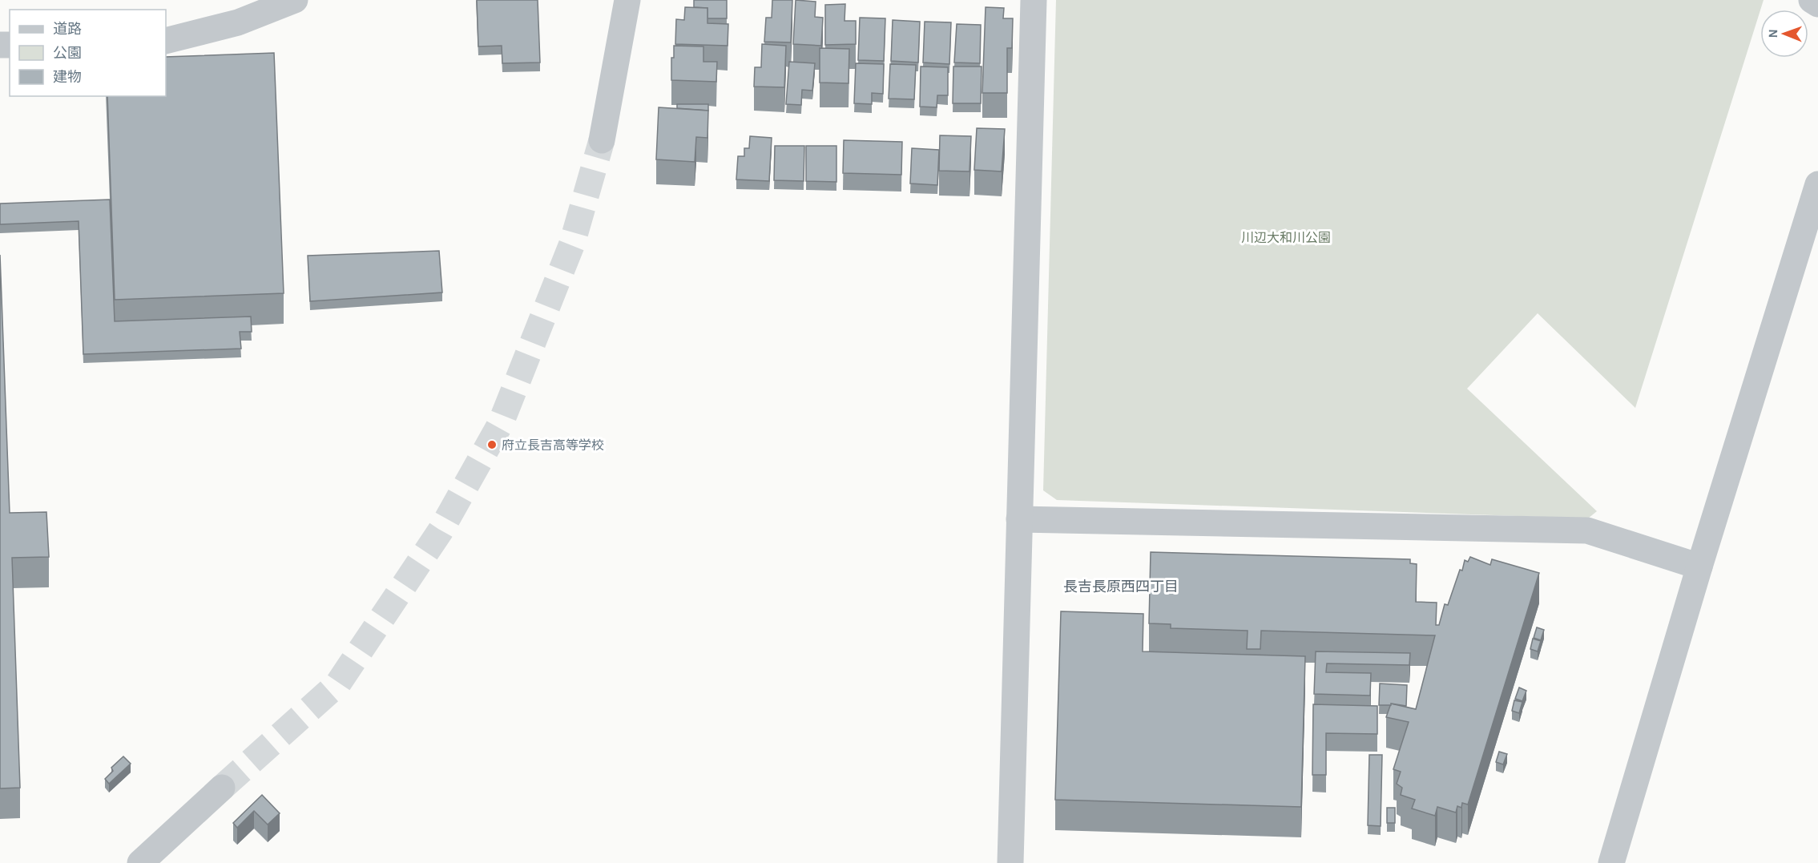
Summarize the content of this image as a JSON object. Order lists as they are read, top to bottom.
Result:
{
  "districts": ["長吉長原西四丁目"],
  "parks": ["川辺大和川公園"],
  "places": ["府立長吉高等学校"],
  "legend": ["道路", "公園", "建物"],
  "north": "left"
}
